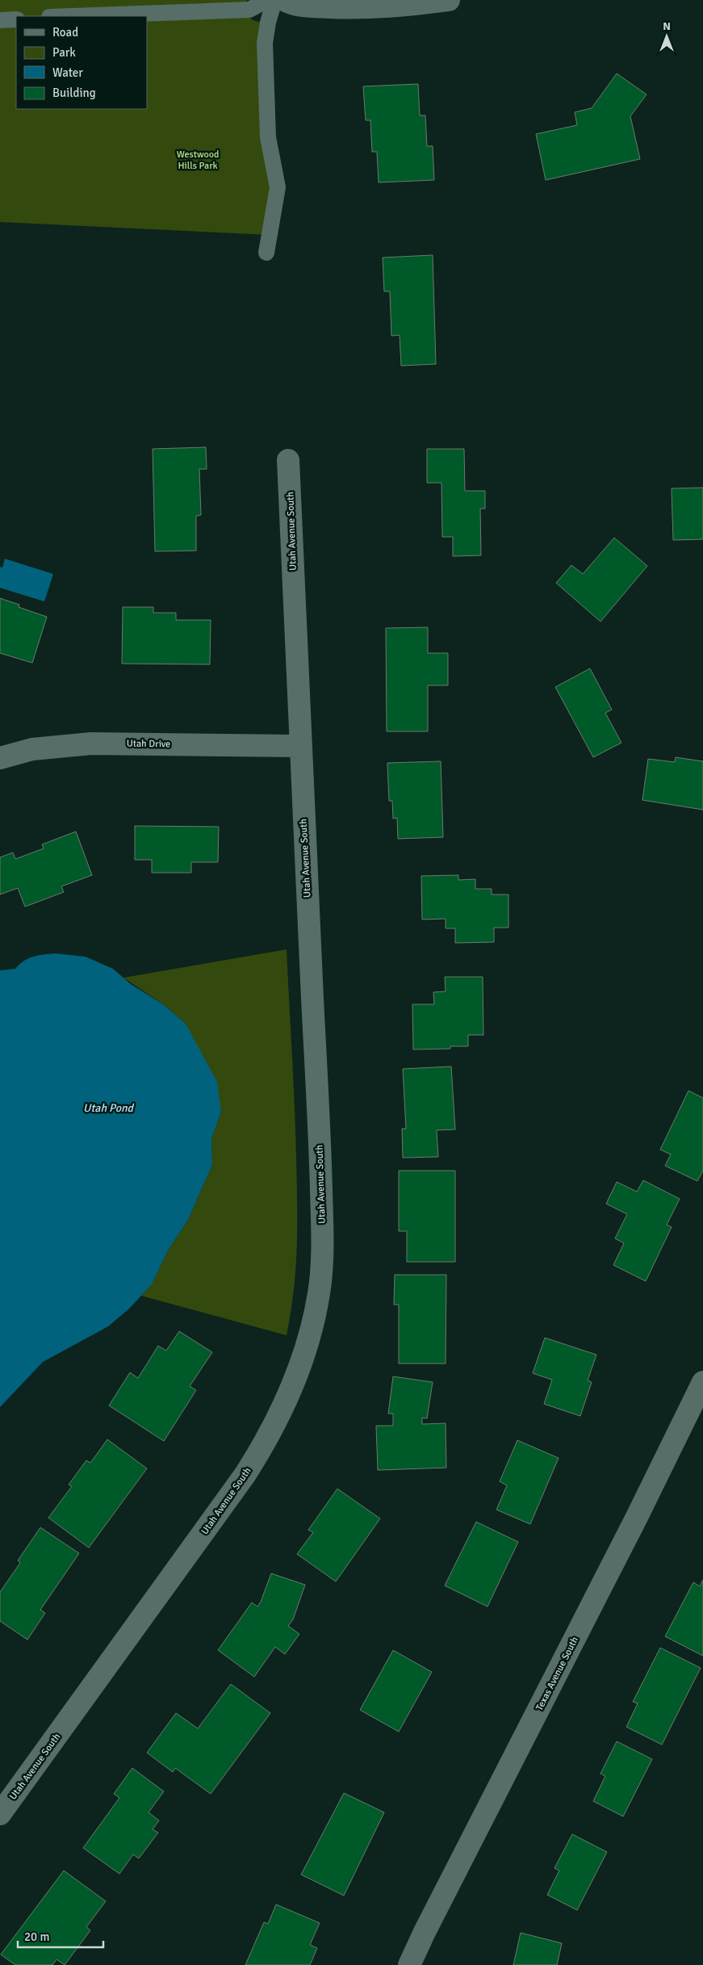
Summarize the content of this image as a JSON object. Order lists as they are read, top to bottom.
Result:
{
  "streets": {
    "street": ["Utah Avenue South", "Utah Drive", "Texas Avenue South"]
  },
  "crossings": [
    ["Utah Avenue South", "Utah Drive"]
  ],
  "water": ["Utah Pond"],
  "parks": ["Westwood Hills Park"],
  "legend": [
    "Road",
    "Park",
    "Water",
    "Building"
  ],
  "scale_bar": "20 m",
  "north": "top"
}
